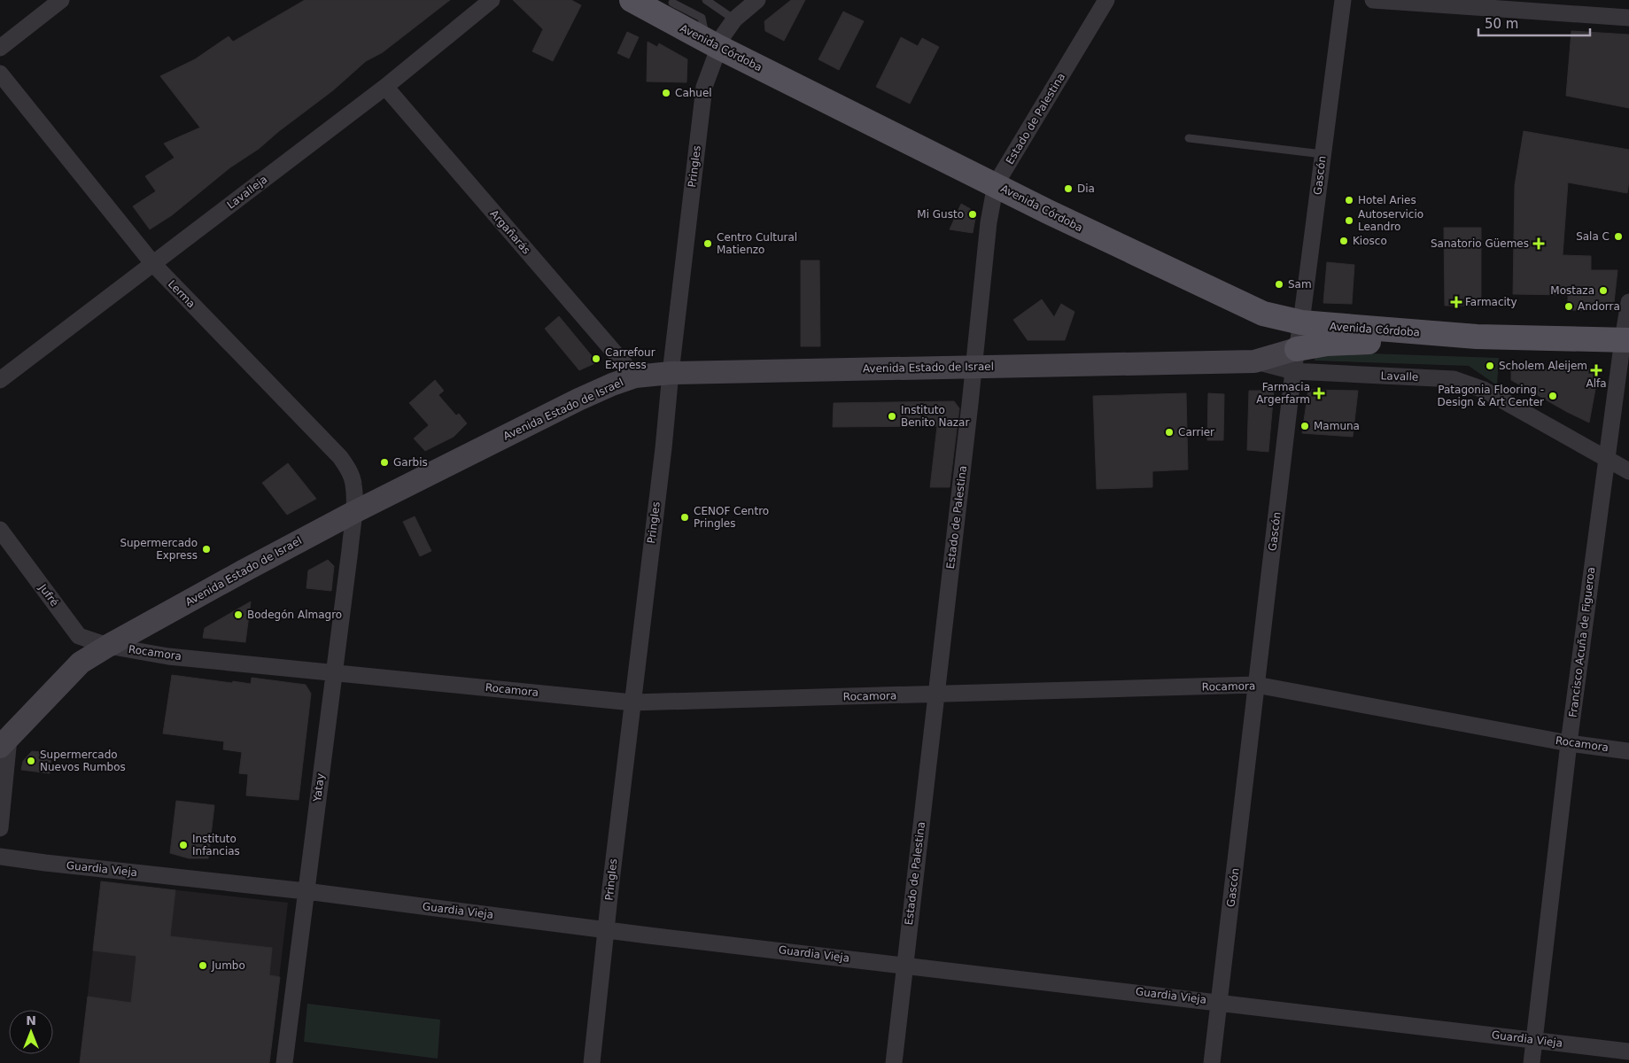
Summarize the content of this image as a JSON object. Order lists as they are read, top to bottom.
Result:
{
  "streets": {
    "main road": ["Avenida Córdoba", "Avenida Estado de Israel"],
    "street": [
      "Estado de Palestina",
      "Pringles",
      "Gascón",
      "Lavalleja",
      "Argañarás",
      "Lerma",
      "Lavalle",
      "Jufré",
      "Francisco Acuña de Figueroa",
      "Rocamora",
      "Yatay",
      "Guardia Vieja"
    ]
  },
  "crossings": [
    ["Avenida Córdoba", "Estado de Palestina"],
    ["Avenida Córdoba", "Pringles"],
    ["Avenida Córdoba", "Gascón"],
    ["Avenida Córdoba", "Avenida Estado de Israel"],
    ["Avenida Córdoba", "Lavalle"],
    ["Avenida Córdoba", "Francisco Acuña de Figueroa"],
    ["Estado de Palestina", "Avenida Estado de Israel"],
    ["Estado de Palestina", "Rocamora"],
    ["Estado de Palestina", "Guardia Vieja"],
    ["Pringles", "Avenida Estado de Israel"],
    ["Pringles", "Rocamora"],
    ["Pringles", "Guardia Vieja"],
    ["Gascón", "Avenida Estado de Israel"],
    ["Gascón", "Lavalle"],
    ["Gascón", "Rocamora"],
    ["Gascón", "Guardia Vieja"],
    ["Lavalleja", "Argañarás"],
    ["Lavalleja", "Lerma"],
    ["Argañarás", "Avenida Estado de Israel"],
    ["Lerma", "Avenida Estado de Israel"],
    ["Lerma", "Yatay"],
    ["Avenida Estado de Israel", "Lavalle"],
    ["Avenida Estado de Israel", "Jufré"],
    ["Avenida Estado de Israel", "Rocamora"],
    ["Avenida Estado de Israel", "Yatay"],
    ["Lavalle", "Francisco Acuña de Figueroa"],
    ["Jufré", "Rocamora"],
    ["Francisco Acuña de Figueroa", "Rocamora"],
    ["Francisco Acuña de Figueroa", "Guardia Vieja"],
    ["Rocamora", "Yatay"],
    ["Yatay", "Guardia Vieja"]
  ],
  "places": {
    "other": [
      "Cahuel",
      "Dia",
      "Hotel Aries",
      "Mi Gusto",
      "Autoservicio Leandro",
      "Sala C",
      "Kiosco",
      "Centro Cultural Matienzo",
      "Sam",
      "Mostaza",
      "Andorra",
      "Carrefour Express",
      "Scholem Aleijem",
      "Patagonia Flooring - Design & Art Center",
      "Instituto Benito Nazar",
      "Mamuna",
      "Carrier",
      "Garbis",
      "CENOF Centro Pringles",
      "Supermercado Express",
      "Bodegón Almagro",
      "Supermercado Nuevos Rumbos",
      "Instituto Infancias",
      "Jumbo"
    ],
    "health": [
      "Sanatorio Güemes",
      "Farmacity",
      "Alfa",
      "Farmacia Argerfarm"
    ]
  },
  "scale_bar": "50 m",
  "north": "top"
}
